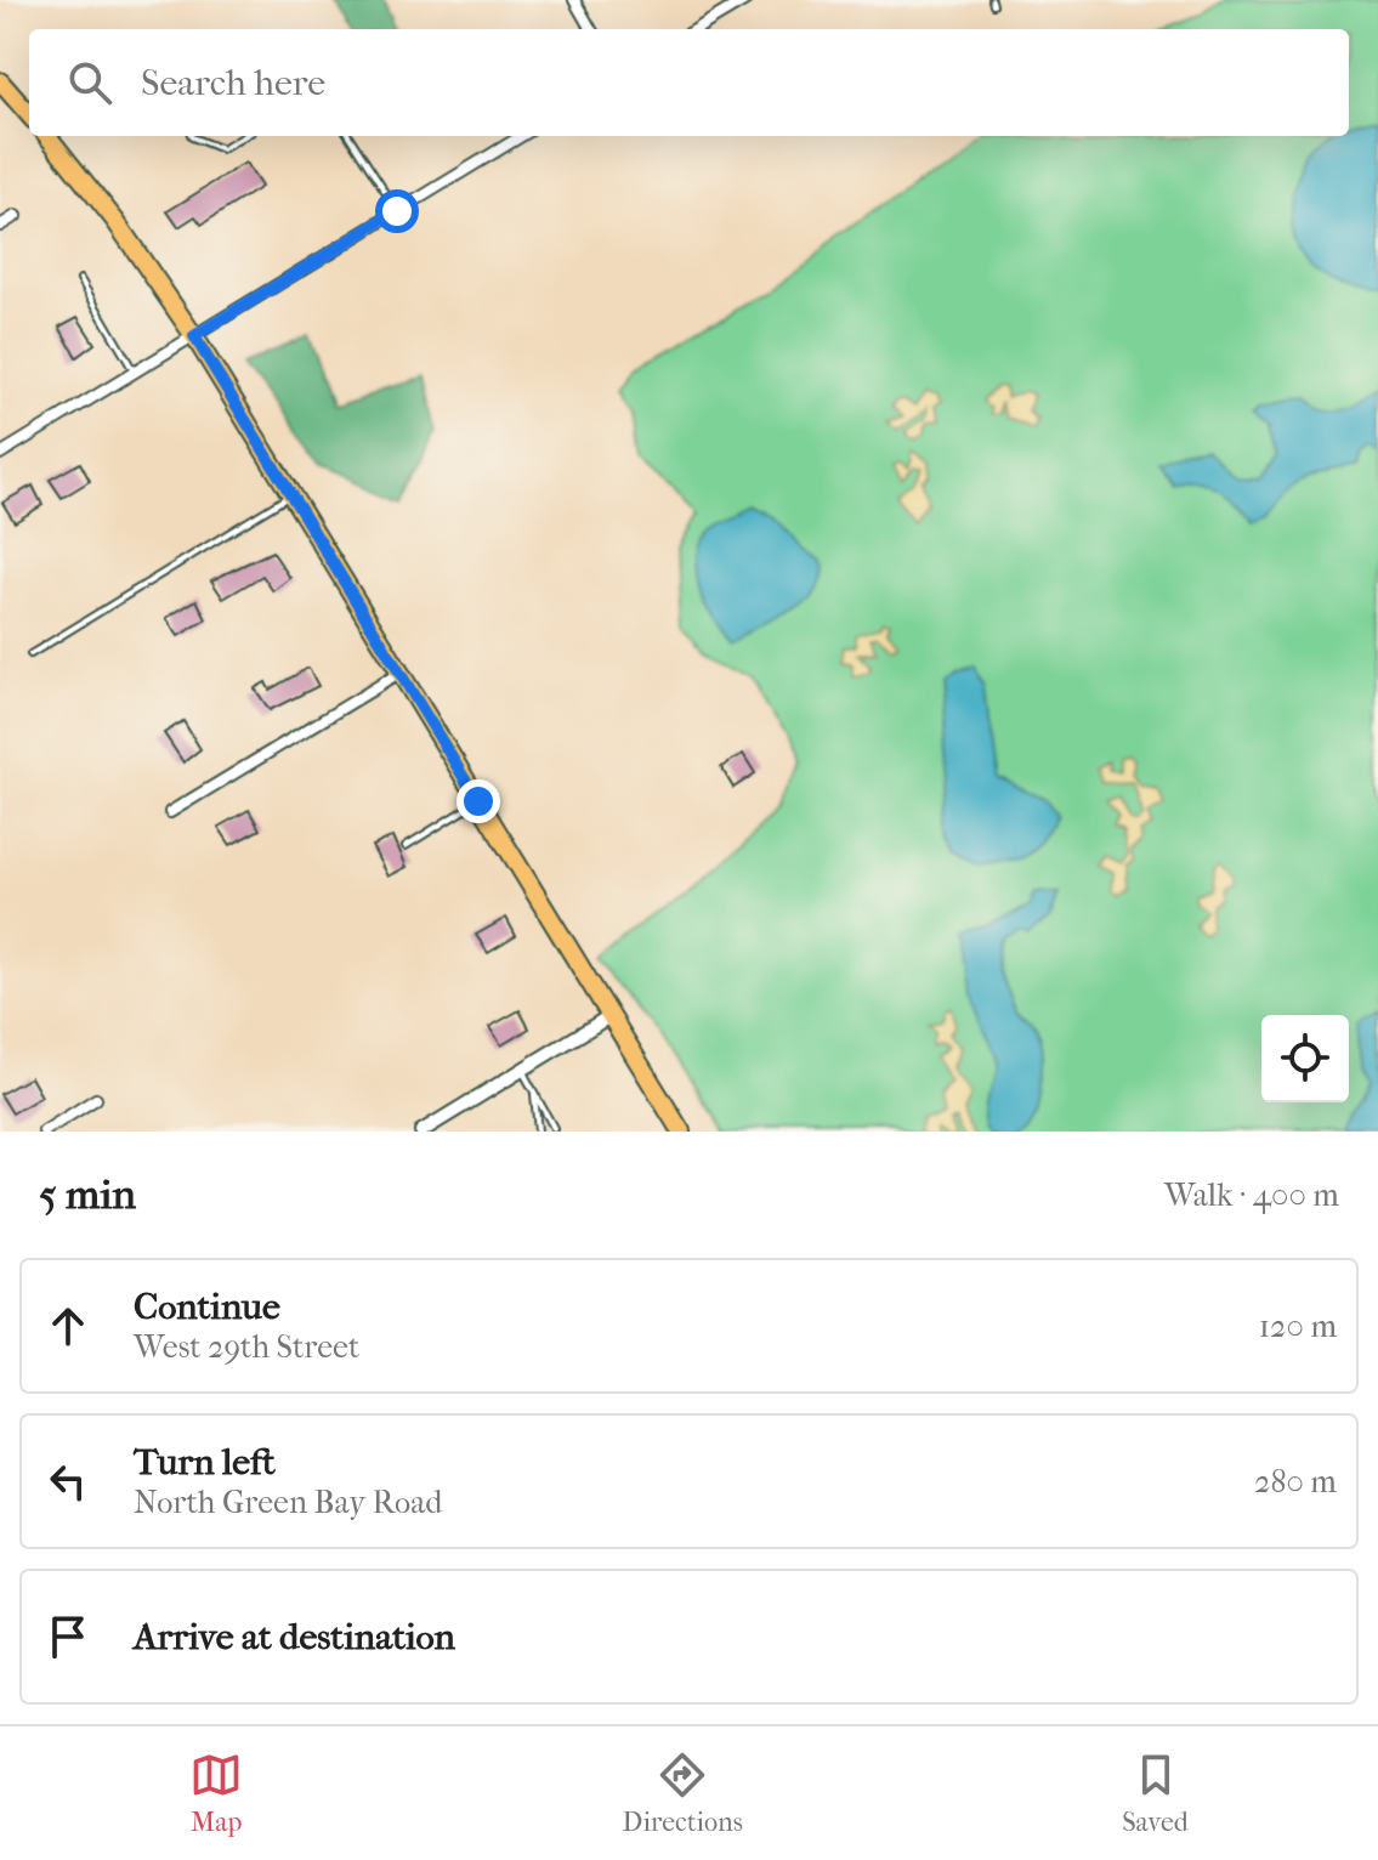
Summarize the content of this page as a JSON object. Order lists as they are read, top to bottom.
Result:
{
  "page": {
    "search": "Search here",
    "heading": ["5 min", "Walk · 400 m"],
    "list": [
      ["Continue", "West 29th Street", "120 m"],
      ["Turn left", "North Green Bay Road", "280 m"],
      "Arrive at destination"
    ],
    "nav": ["Map", "Directions", "Saved"]
  }
}
